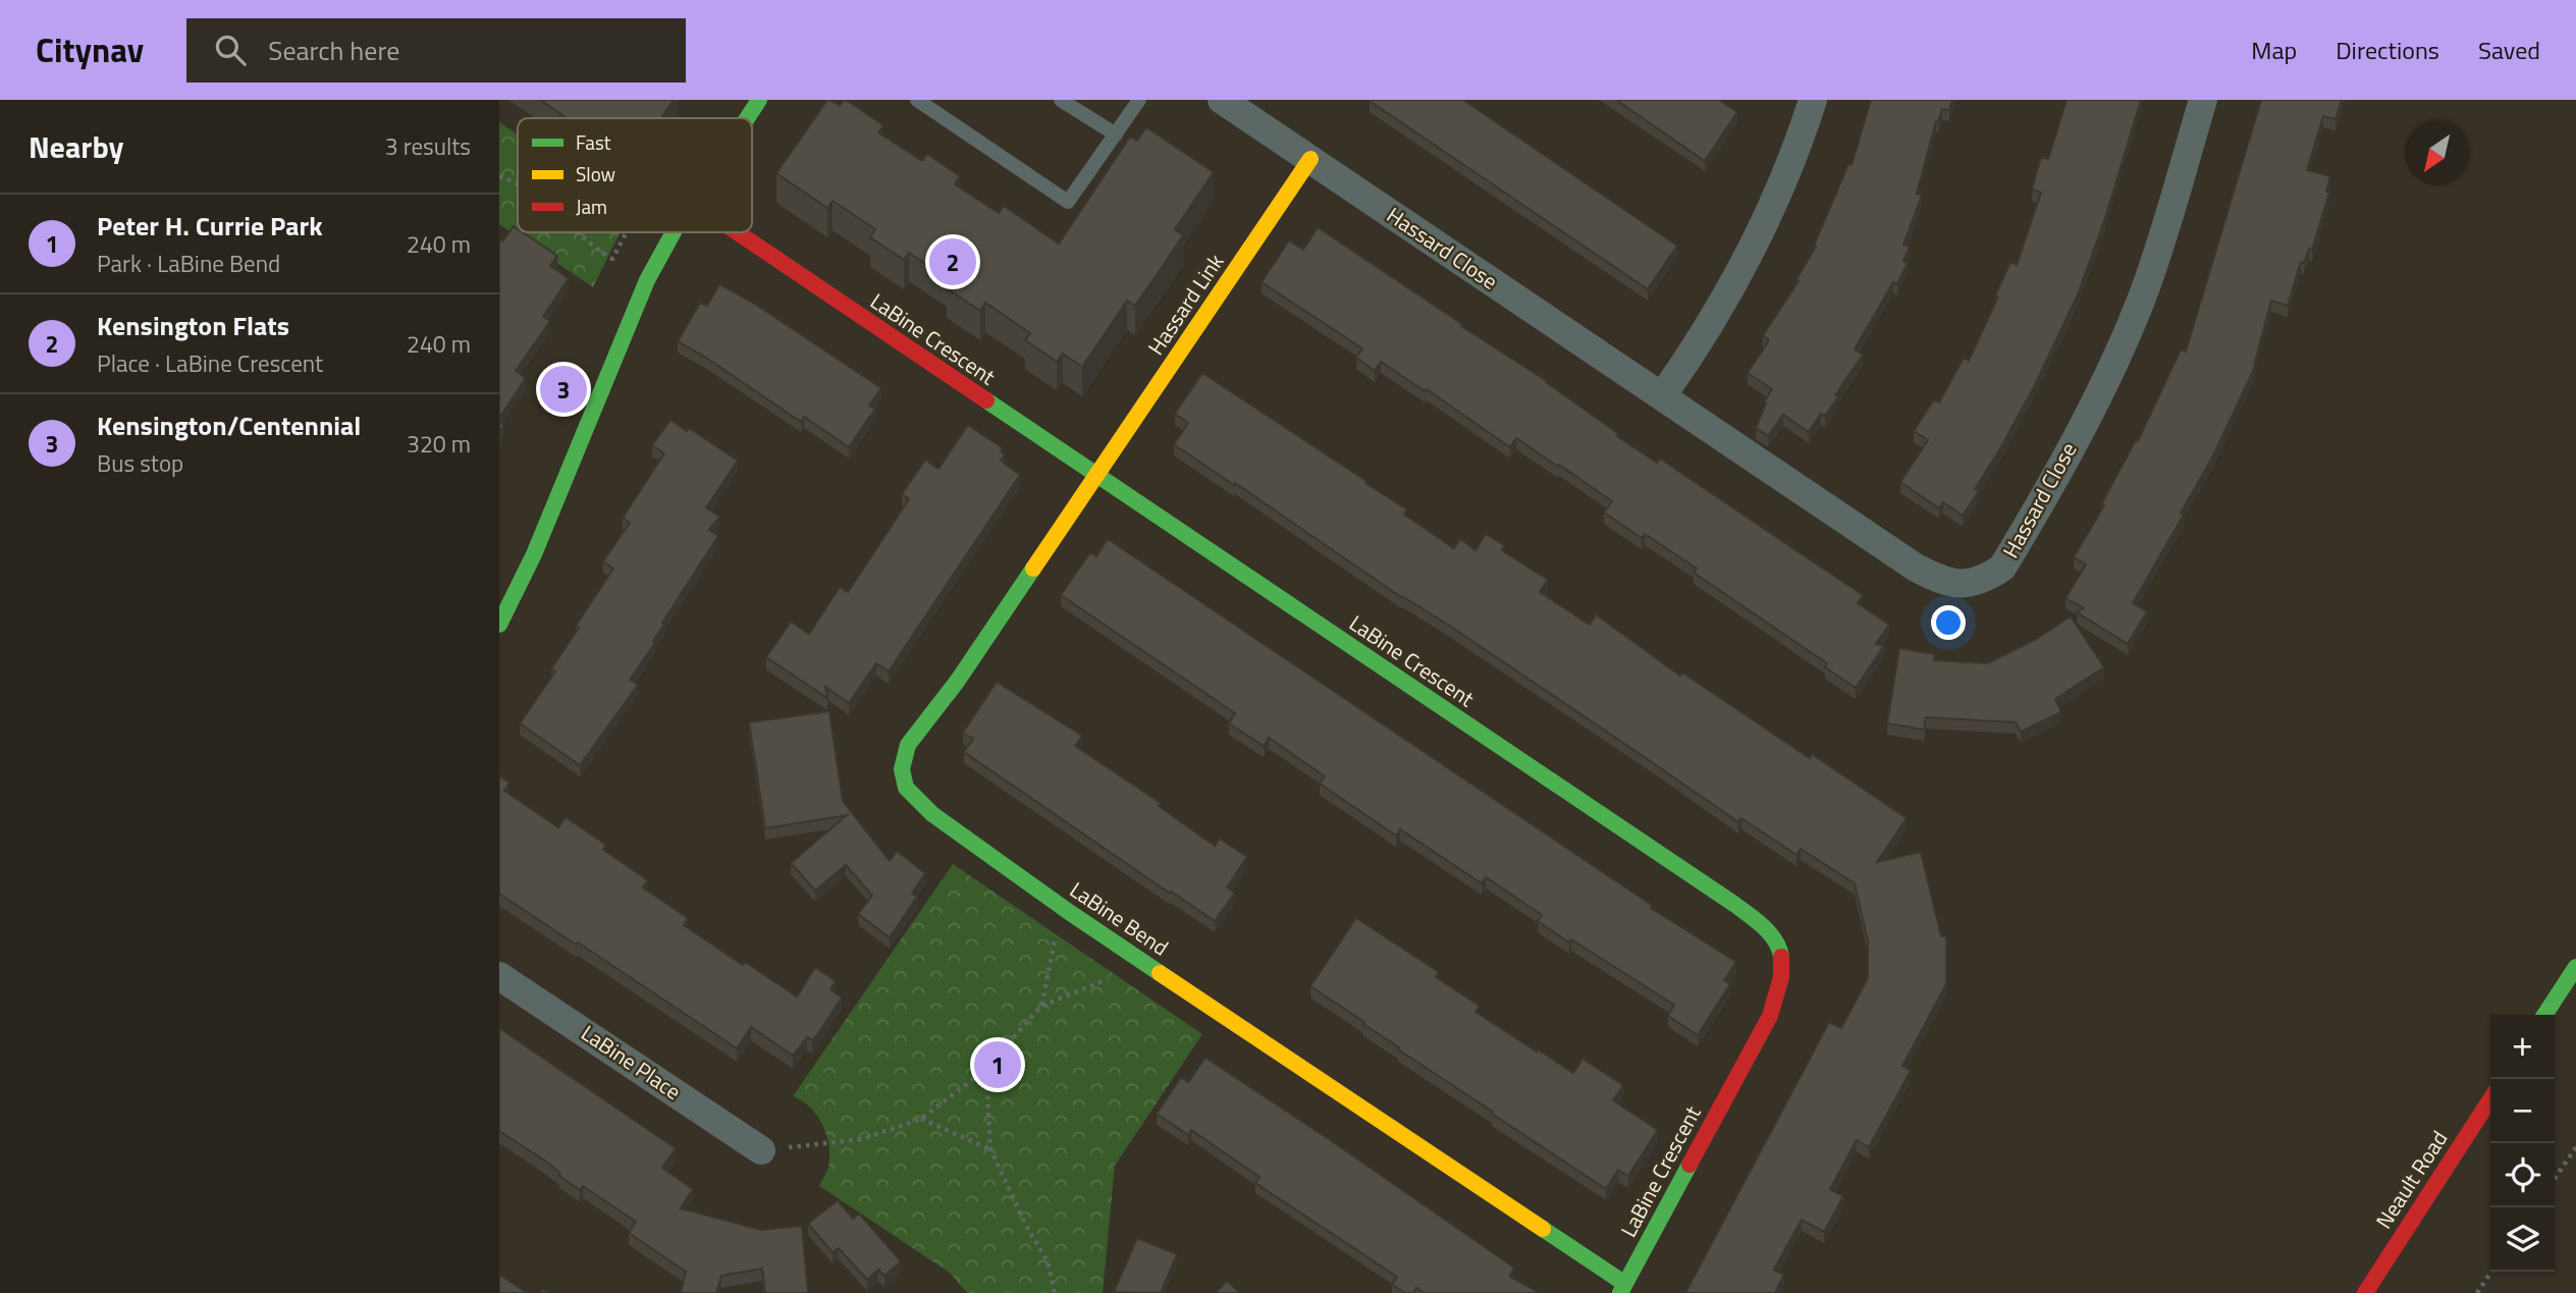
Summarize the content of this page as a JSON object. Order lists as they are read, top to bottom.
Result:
{
  "streets": {
    "street": [
      "Hassard Close",
      "Hassard Link",
      "LaBine Crescent",
      "LaBine Bend",
      "LaBine Place",
      "Neault Road"
    ]
  },
  "crossings": [
    ["Hassard Close", "Hassard Link"],
    ["Hassard Link", "LaBine Crescent"],
    ["Hassard Link", "LaBine Bend"],
    ["LaBine Crescent", "LaBine Bend"]
  ],
  "legend": ["Fast", "Slow", "Jam"],
  "north": "bottom left",
  "page": {
    "header": "Citynav",
    "search": "Search here",
    "nav": ["Map", "Directions", "Saved"],
    "heading": ["Nearby", "3 results"],
    "list": [
      {
        "mark": "1",
        "name": "Peter H. Currie Park",
        "note": "Park · LaBine Bend",
        "value": "240 m"
      },
      {
        "mark": "2",
        "name": "Kensington Flats",
        "note": "Place · LaBine Crescent",
        "value": "240 m"
      },
      {
        "mark": "3",
        "name": "Kensington/Centennial",
        "note": "Bus stop",
        "value": "320 m"
      }
    ],
    "pins": ["2", "3", "1"],
    "map_buttons": ["+", "−"]
  }
}
